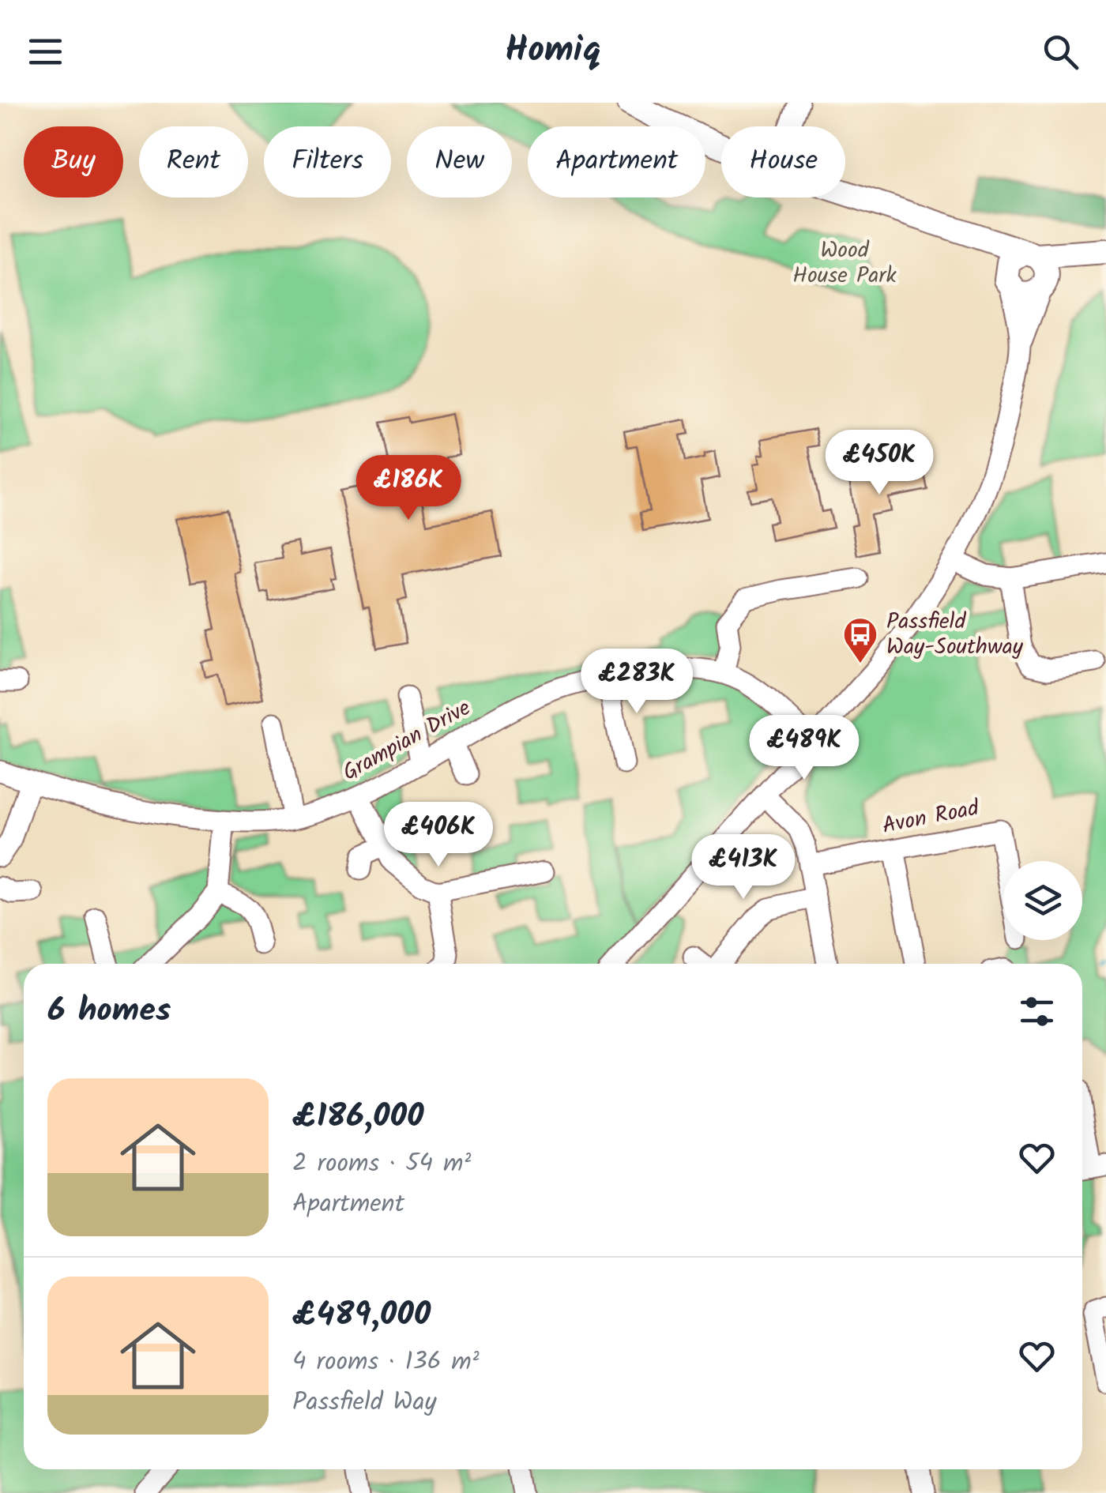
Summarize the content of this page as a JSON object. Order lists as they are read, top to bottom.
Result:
{
  "streets": {
    "street": ["Grampian Drive", "Avon Road"]
  },
  "parks": ["Wood House Park"],
  "places": {
    "bus stop": ["Passfield Way-Southway"]
  },
  "page": {
    "header": "Homiq",
    "chip": [
      "Buy",
      "Rent",
      "Filters",
      "New",
      "Apartment",
      "House"
    ],
    "price": [
      "£450K",
      "£186K",
      "£283K",
      "£489K",
      "£406K",
      "£413K"
    ],
    "heading": "6 homes",
    "list": [
      {
        "name": "£186,000",
        "note": "2 rooms · 54 m² · Apartment"
      },
      {
        "name": "£489,000",
        "note": "4 rooms · 136 m² · Passfield Way"
      }
    ]
  }
}
